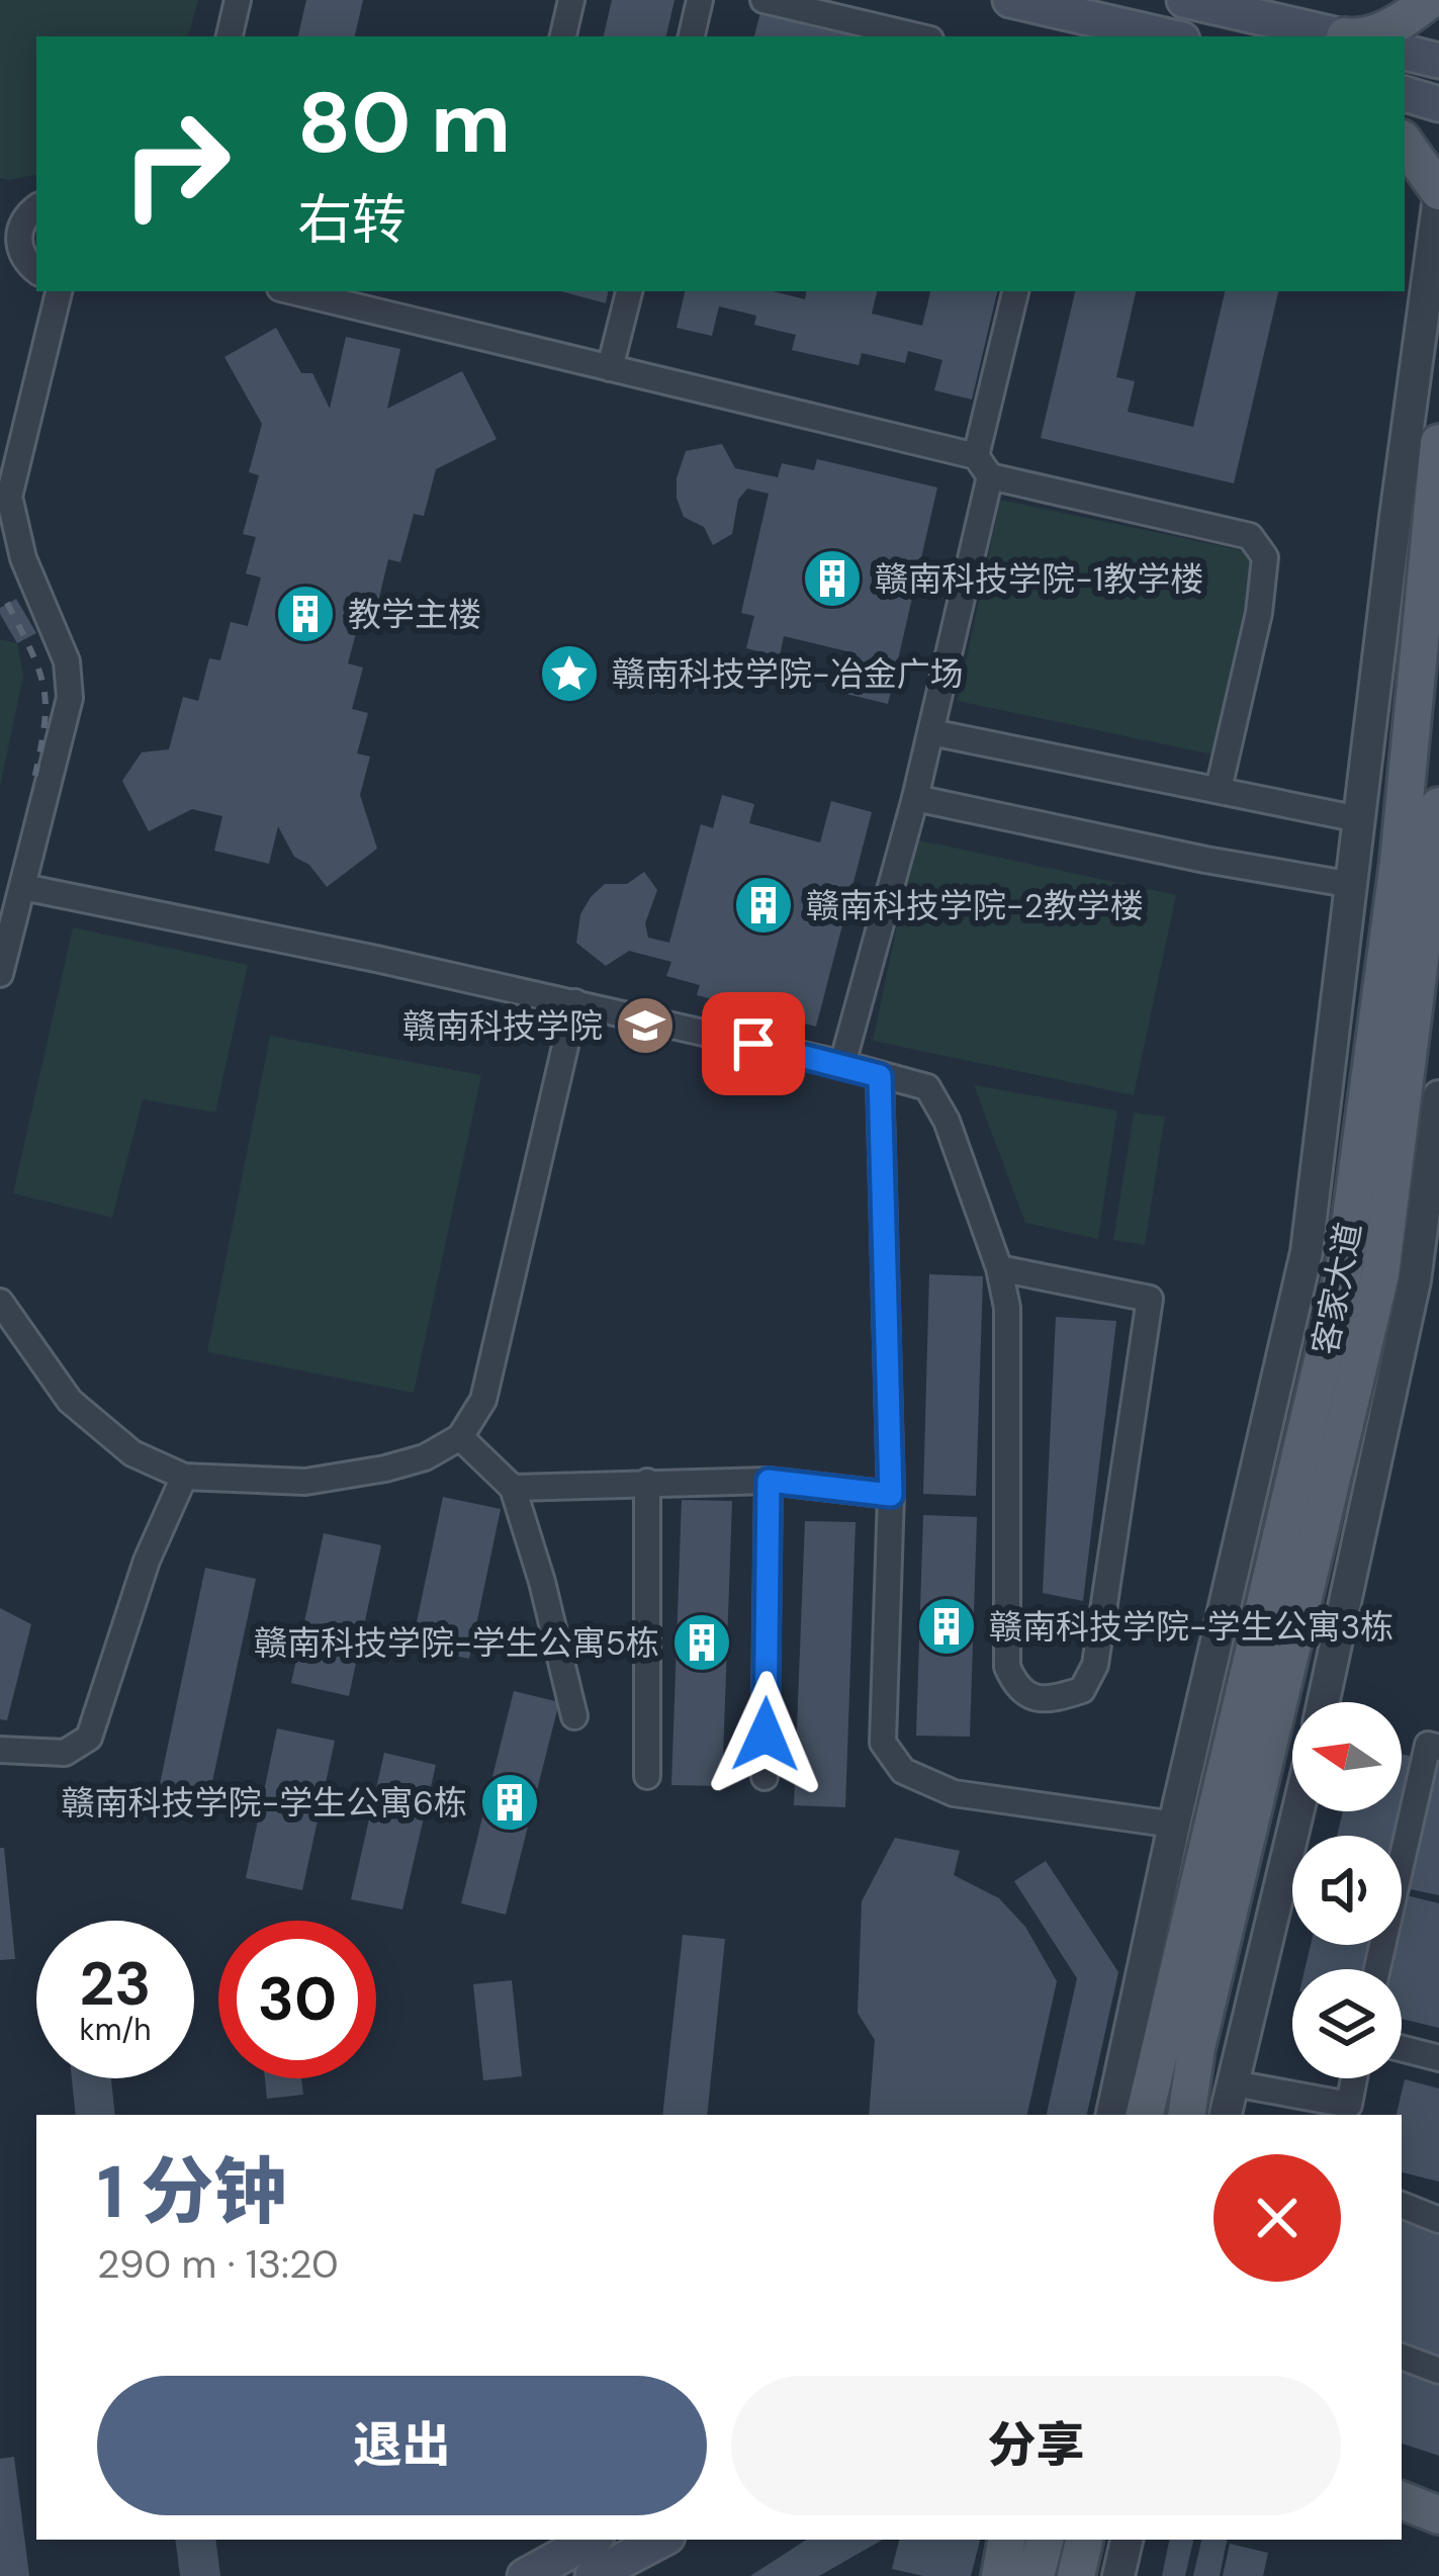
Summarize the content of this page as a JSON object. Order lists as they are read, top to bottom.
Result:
{
  "streets": {
    "main road": ["客家大道"]
  },
  "places": {
    "building": [
      "赣南科技学院-1教学楼",
      "教学主楼",
      "赣南科技学院-2教学楼",
      "赣南科技学院-学生公寓3栋",
      "赣南科技学院-学生公寓5栋",
      "赣南科技学院-学生公寓6栋"
    ],
    "place": ["赣南科技学院-冶金广场"],
    "school or university": ["赣南科技学院"]
  },
  "north": "left",
  "page": {
    "turn": ["80 m", "右转"],
    "speed": "23 km/h",
    "limit": "30",
    "heading": ["1 分钟", "290 m · 13:20"],
    "buttons": ["退出", "分享"]
  }
}
